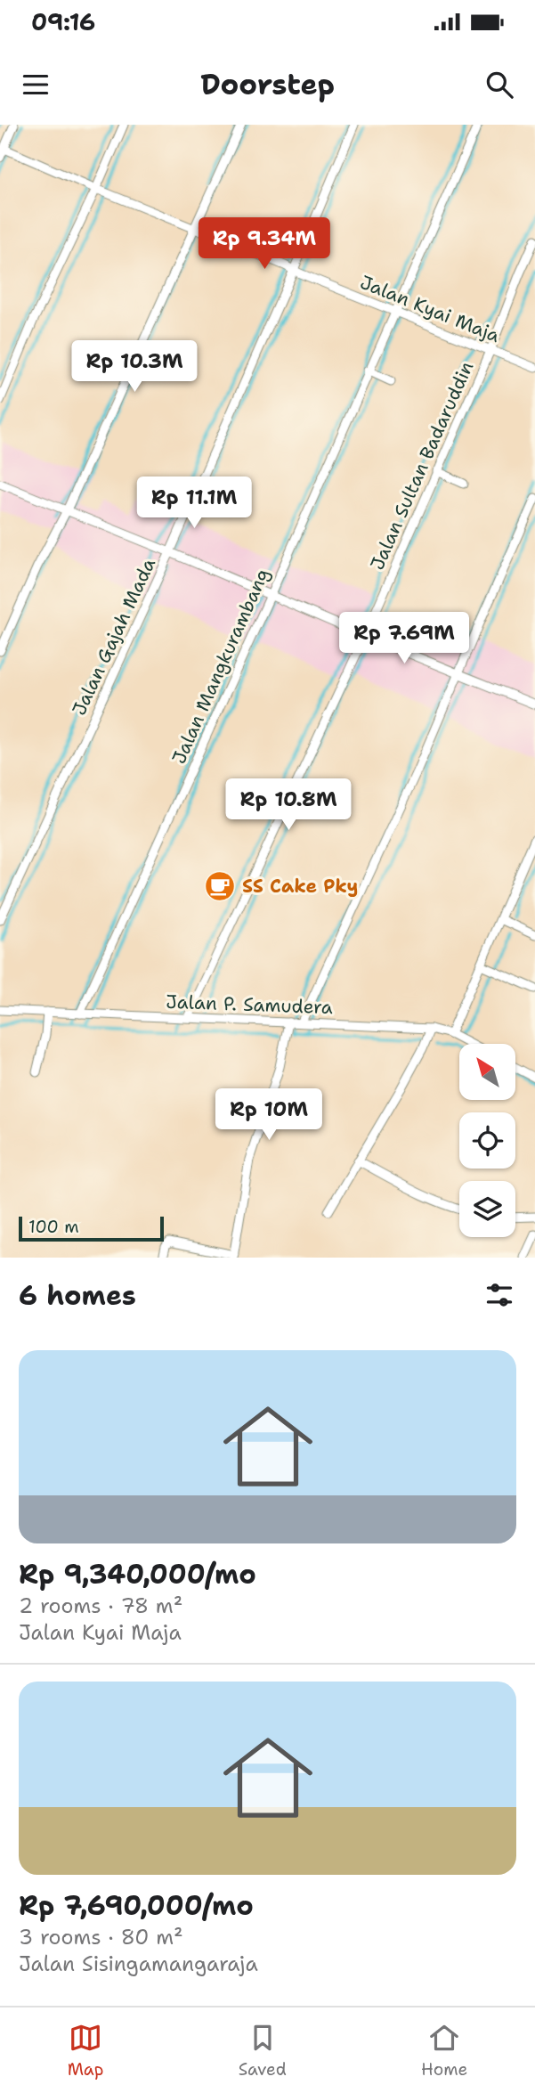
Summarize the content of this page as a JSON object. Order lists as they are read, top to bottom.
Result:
{
  "streets": {
    "street": [
      "Jalan Kyai Maja",
      "Jalan Sultan Badaruddin",
      "Jalan Gajah Mada",
      "Jalan Mangkurambang",
      "Jalan P. Samudera"
    ]
  },
  "crossings": [
    ["Jalan Kyai Maja", "Jalan Sultan Badaruddin"],
    ["Jalan Kyai Maja", "Jalan Gajah Mada"],
    ["Jalan Kyai Maja", "Jalan Mangkurambang"],
    ["Jalan Sultan Badaruddin", "Jalan P. Samudera"],
    ["Jalan Mangkurambang", "Jalan P. Samudera"]
  ],
  "places": {
    "cafe": ["SS Cake Pky"]
  },
  "scale_bar": "100 m",
  "north": "top left",
  "page": {
    "status": "09:16",
    "header": "Doorstep",
    "price": [
      "Rp 9.34M",
      "Rp 10.3M",
      "Rp 11.1M",
      "Rp 7.69M",
      "Rp 10.8M",
      "Rp 10M"
    ],
    "scale": "100 m",
    "heading": "6 homes",
    "list": [
      {
        "name": "Rp 9,340,000/mo",
        "note": "2 rooms · 78 m² · Jalan Kyai Maja"
      },
      {
        "name": "Rp 7,690,000/mo",
        "note": "3 rooms · 80 m² · Jalan Sisingamangaraja"
      }
    ],
    "tabs": ["Map", "Saved", "Home"]
  }
}
